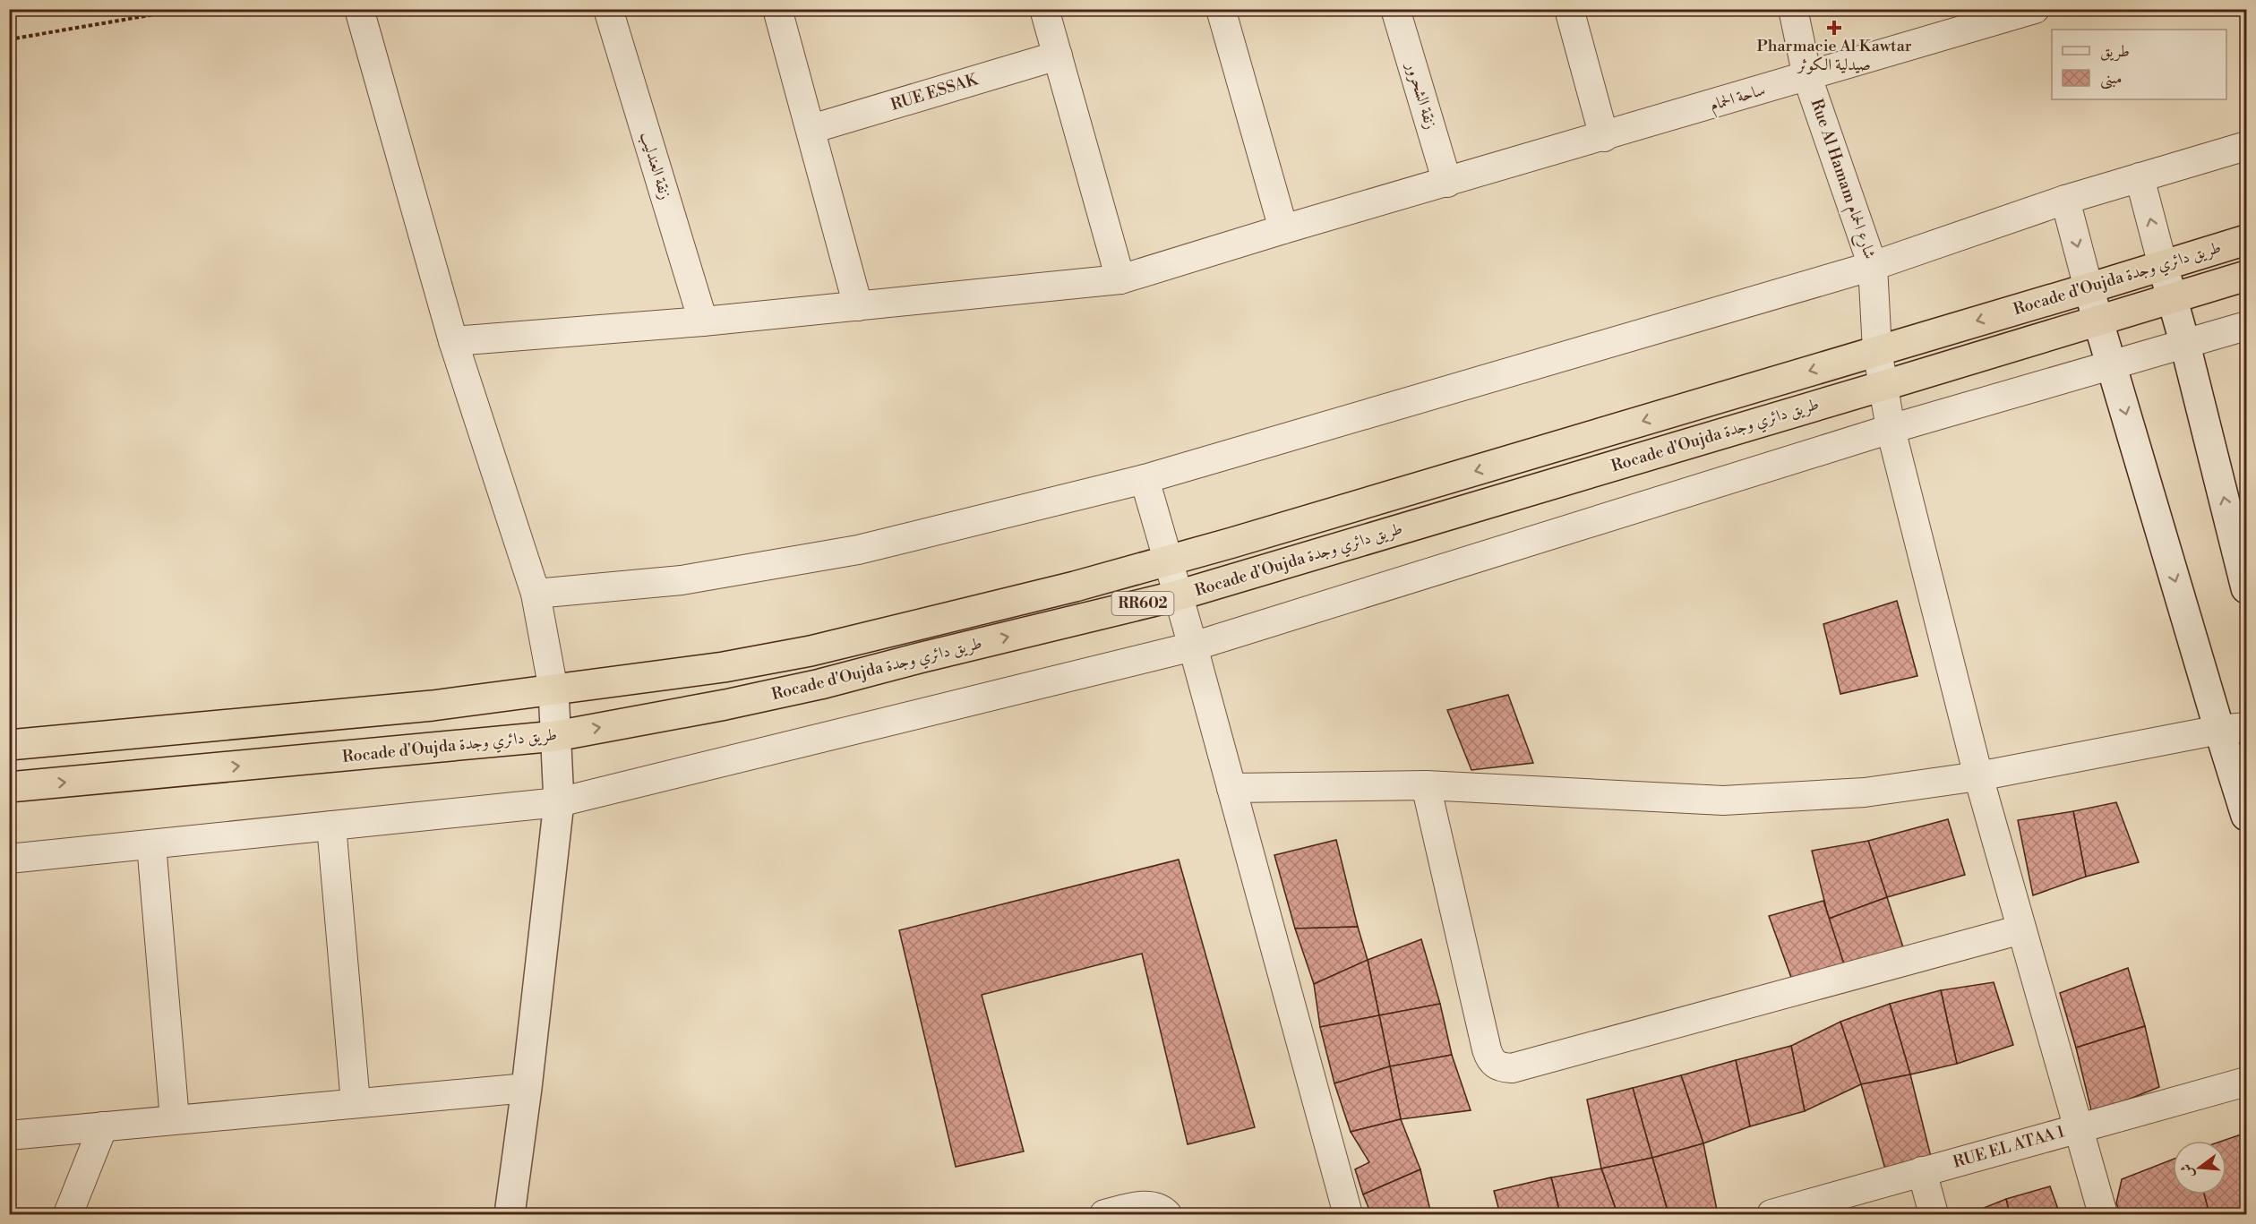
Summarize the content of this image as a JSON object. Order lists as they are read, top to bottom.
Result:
{
  "streets": {
    "highway": ["Rocade d'Oujda طريق دائري وجدة", "RR602"],
    "street": [
      "RUE ESSAK",
      "زنقة الشحرور",
      "ساحة الحمام",
      "زنقة العندليب",
      "Rue Al Hamam شارع الحمام",
      "RUE EL ATAA 1"
    ]
  },
  "crossings": [
    ["زنقة الشحرور", "ساحة الحمام"],
    ["ساحة الحمام", "زنقة العندليب"],
    ["ساحة الحمام", "Rue Al Hamam شارع الحمام"],
    ["Rue Al Hamam شارع الحمام", "Rocade d'Oujda طريق دائري وجدة"],
    ["Rue Al Hamam شارع الحمام", "RUE EL ATAA 1"]
  ],
  "places": {
    "health": ["Pharmacie Al Kawtar صيدلية الكوثر"]
  },
  "legend": ["طريق", "مبنى"],
  "north": "left"
}
